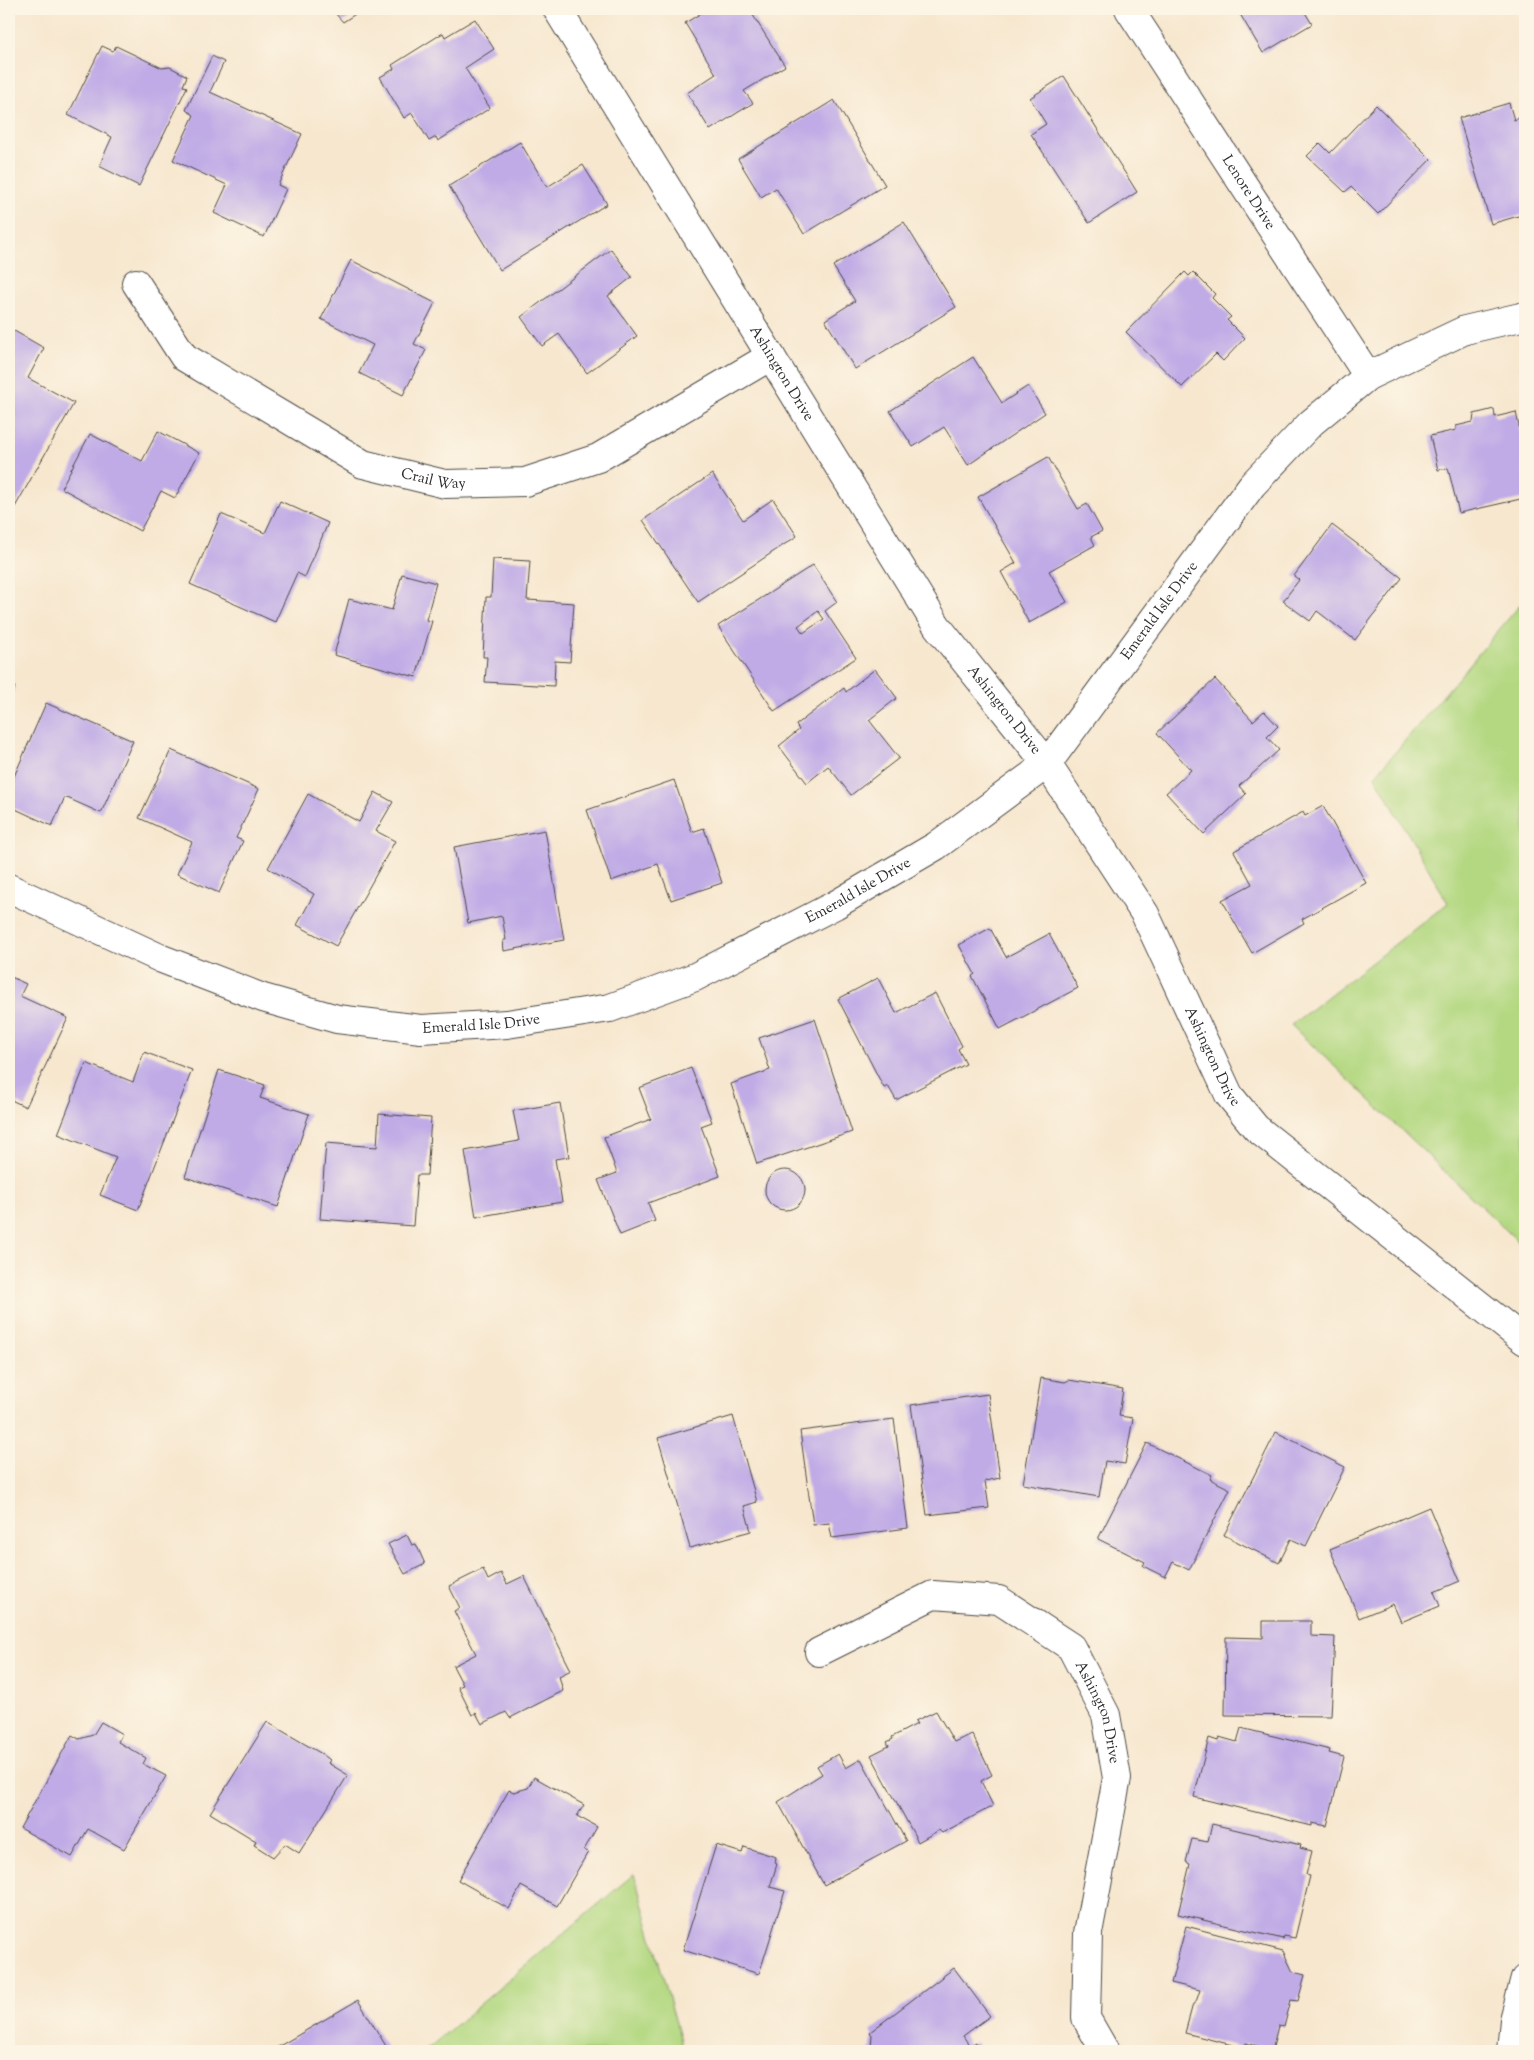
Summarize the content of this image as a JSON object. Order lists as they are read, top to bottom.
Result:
{
  "streets": {
    "street": [
      "Lenore Drive",
      "Ashington Drive",
      "Crail Way",
      "Emerald Isle Drive"
    ]
  },
  "crossings": [
    ["Lenore Drive", "Emerald Isle Drive"],
    ["Ashington Drive", "Crail Way"],
    ["Ashington Drive", "Emerald Isle Drive"]
  ]
}
